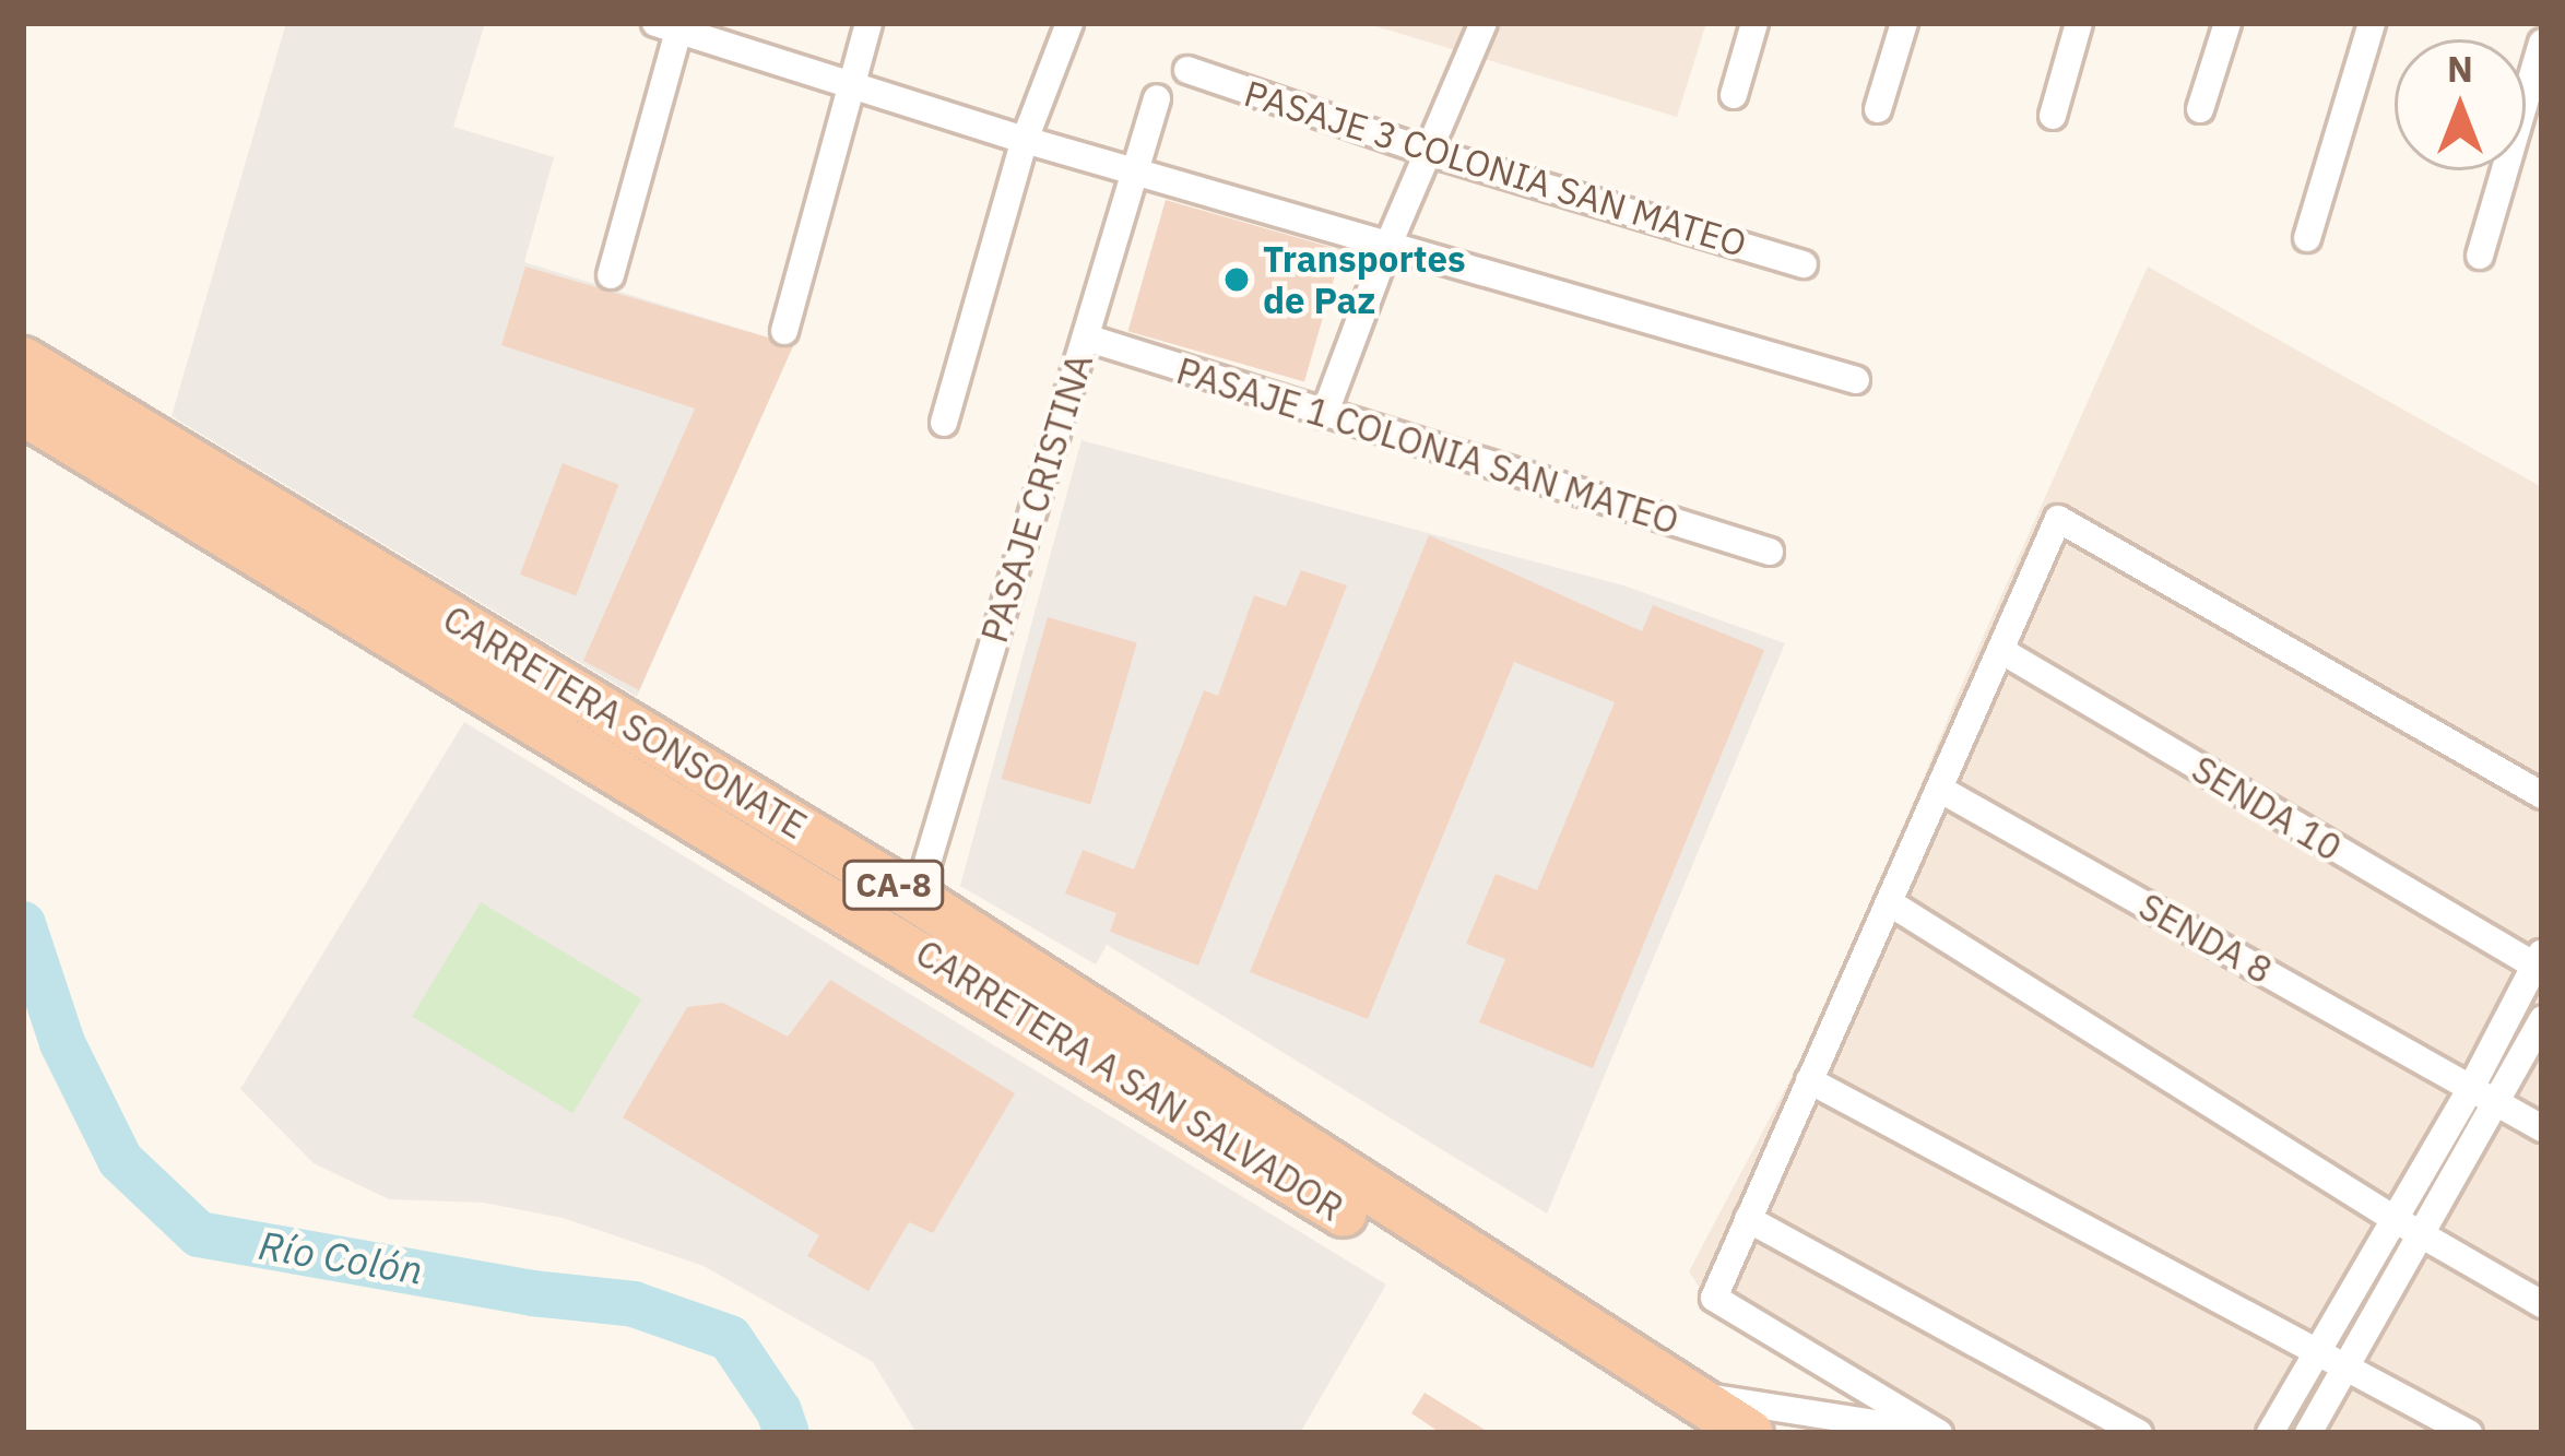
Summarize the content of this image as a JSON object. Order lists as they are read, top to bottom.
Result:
{
  "streets": {
    "highway": ["CARRETERA SONSONATE", "CA-8", "CARRETERA A SAN SALVADOR"],
    "street": [
      "PASAJE 3 COLONIA SAN MATEO",
      "PASAJE 1 COLONIA SAN MATEO",
      "PASAJE CRISTINA",
      "SENDA 10",
      "SENDA 8"
    ]
  },
  "crossings": [
    ["PASAJE 1 COLONIA SAN MATEO", "PASAJE CRISTINA"],
    ["PASAJE CRISTINA", "CARRETERA SONSONATE"],
    ["CARRETERA SONSONATE", "CARRETERA A SAN SALVADOR"]
  ],
  "water": ["Río Colón"],
  "places": ["Transportes de Paz"],
  "north": "top"
}
